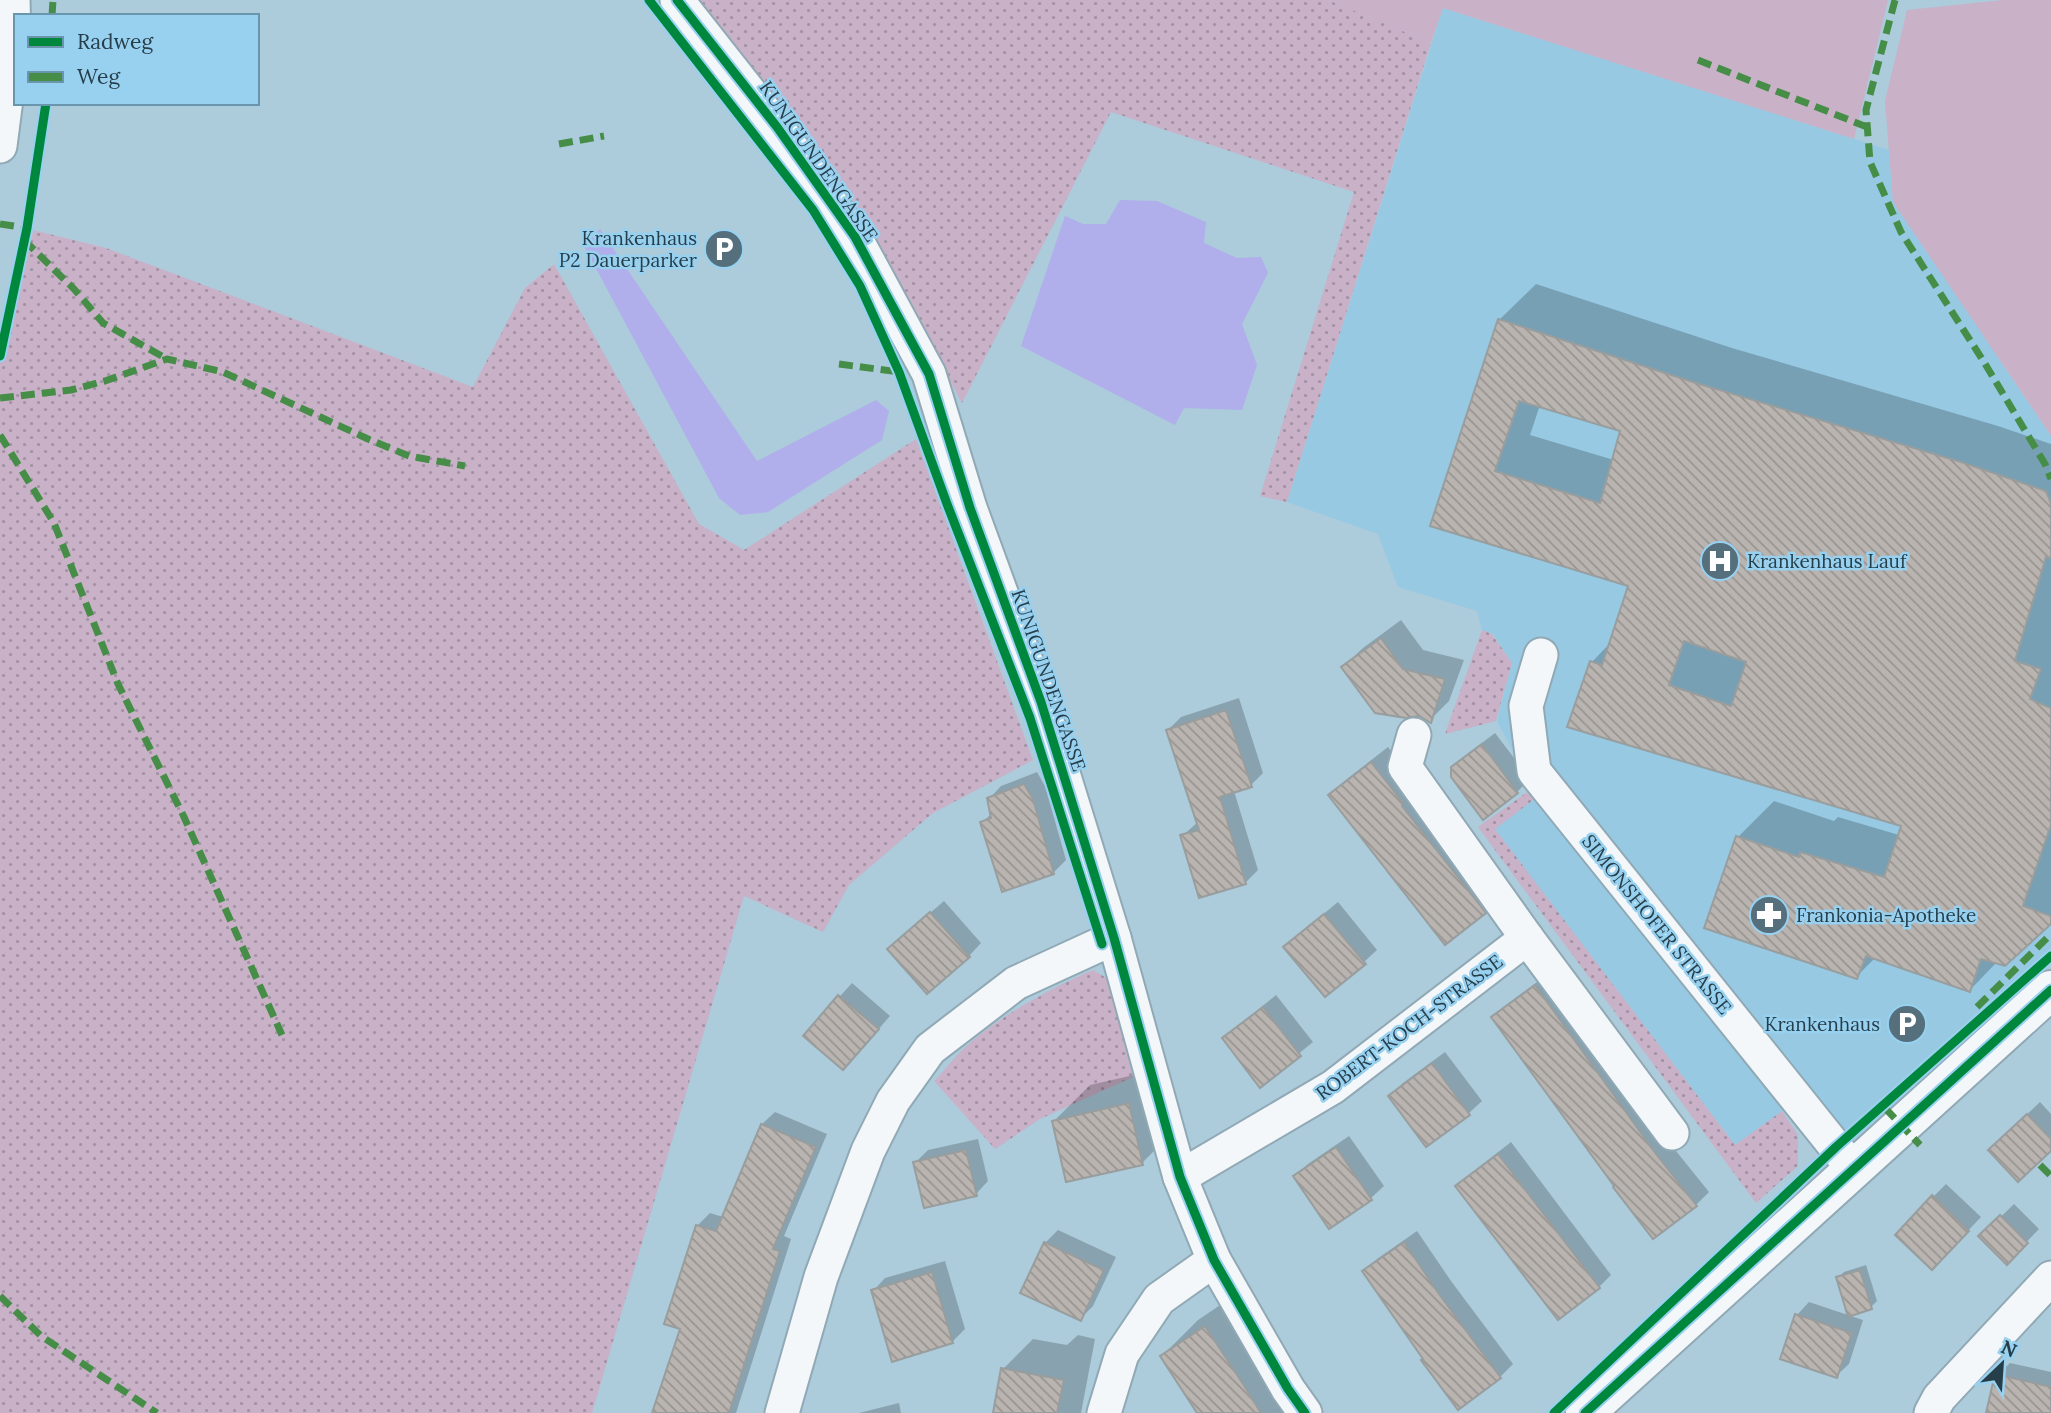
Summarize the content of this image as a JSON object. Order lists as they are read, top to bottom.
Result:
{
  "streets": {
    "street": ["KUNIGUNDENGASSE", "SIMONSHOFER STRASSE", "ROBERT-KOCH-STRASSE"]
  },
  "crossings": [
    ["KUNIGUNDENGASSE", "ROBERT-KOCH-STRASSE"]
  ],
  "places": {
    "parking": ["Krankenhaus P2 Dauerparker", "Krankenhaus"],
    "hospital": ["Krankenhaus Lauf"],
    "pharmacy": ["Frankonia-Apotheke"]
  },
  "legend": ["Radweg", "Weg"],
  "north": "top right"
}
